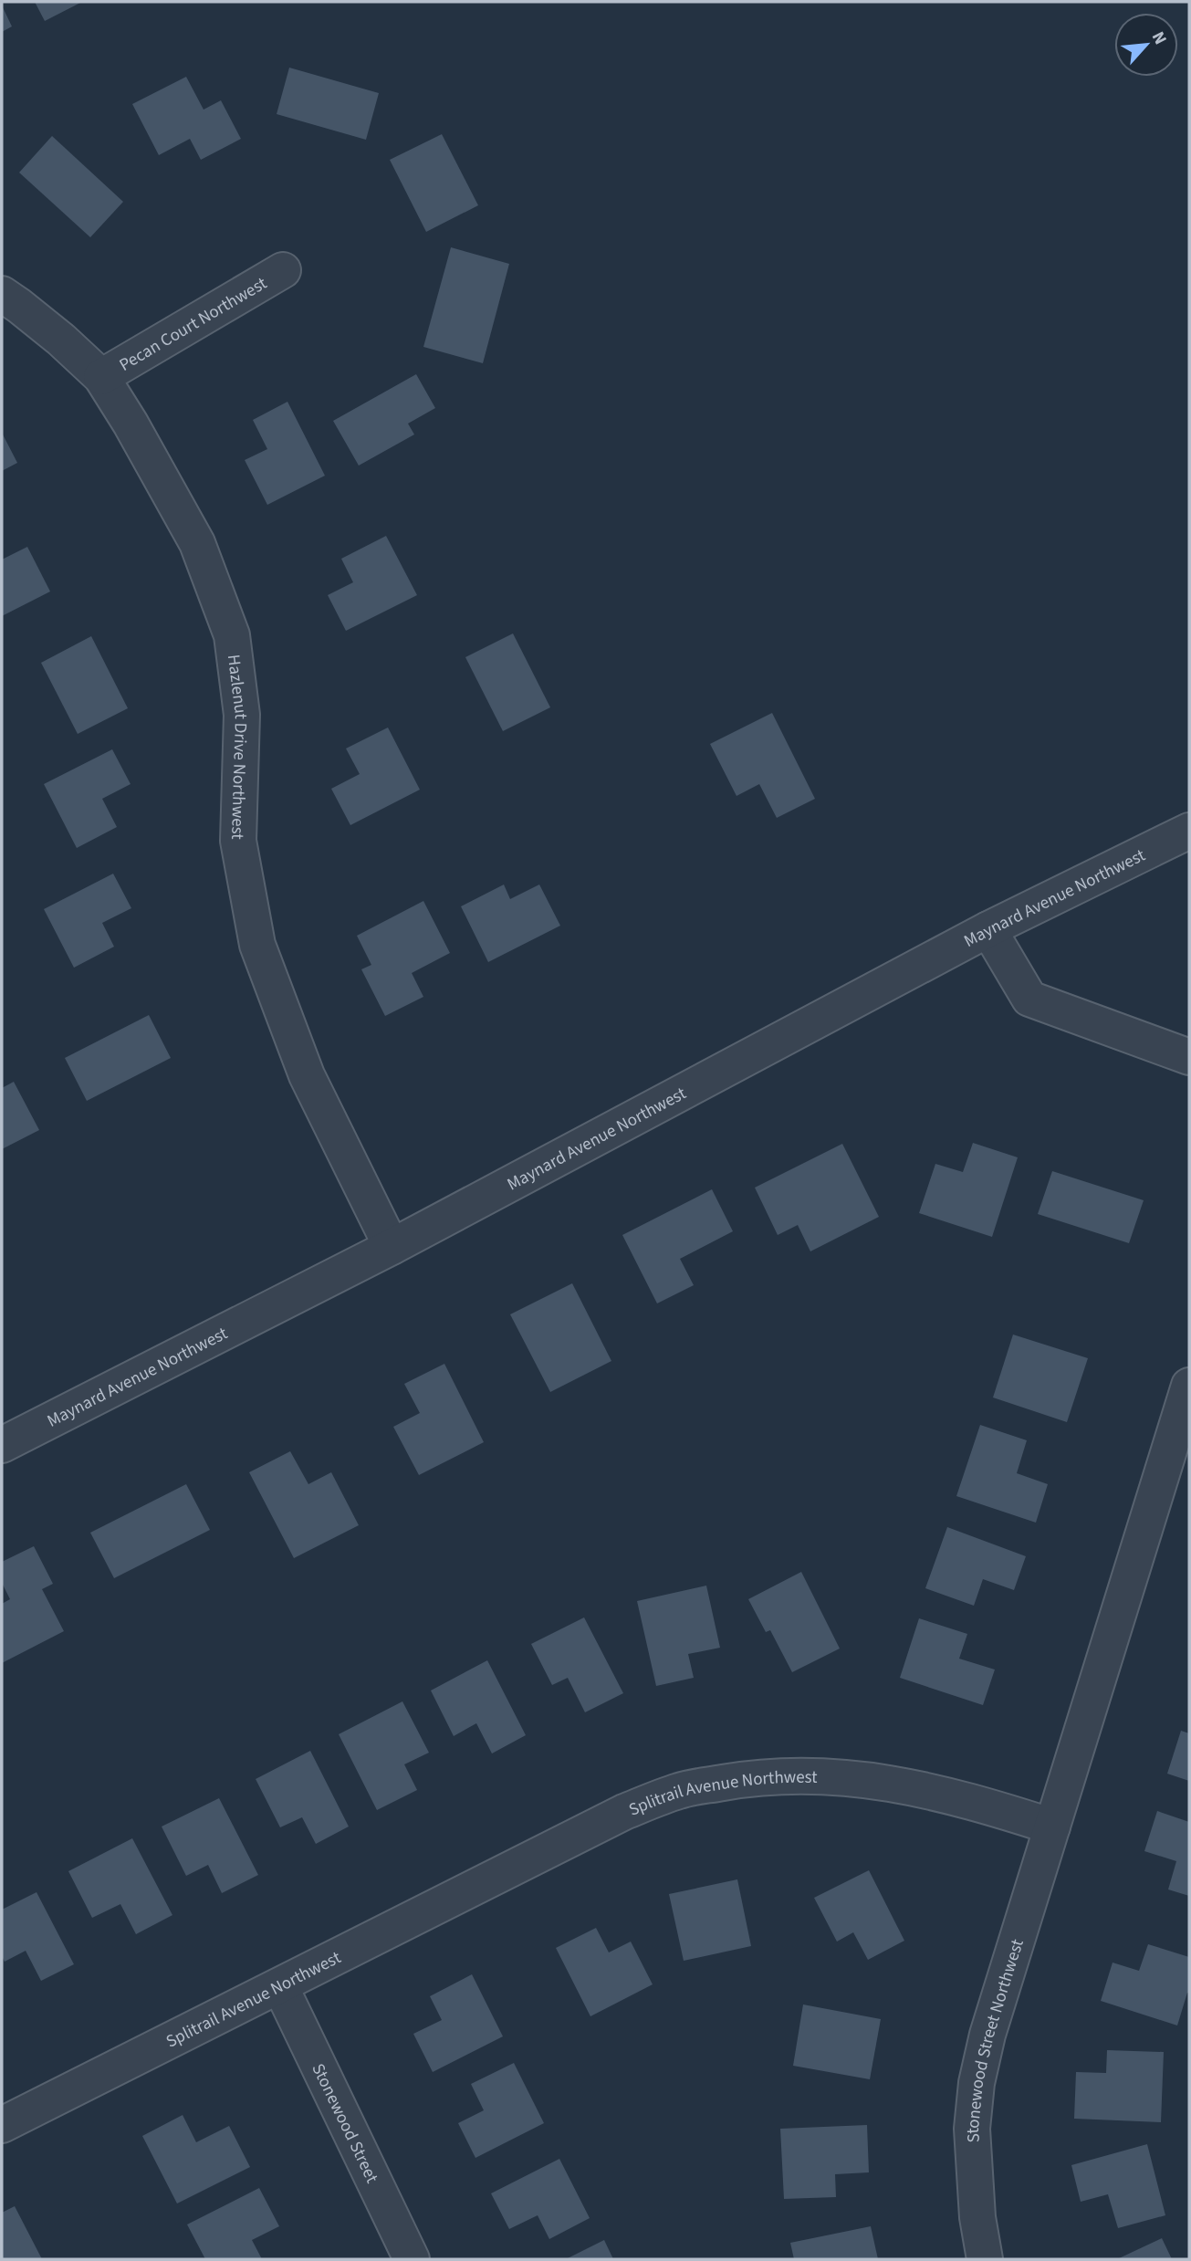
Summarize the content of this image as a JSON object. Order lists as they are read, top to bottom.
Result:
{
  "streets": {
    "street": [
      "Pecan Court Northwest",
      "Hazlenut Drive Northwest",
      "Maynard Avenue Northwest",
      "Splitrail Avenue Northwest",
      "Stonewood Street Northwest",
      "Stonewood Street"
    ]
  },
  "crossings": [
    ["Pecan Court Northwest", "Hazlenut Drive Northwest"],
    ["Hazlenut Drive Northwest", "Maynard Avenue Northwest"],
    ["Splitrail Avenue Northwest", "Stonewood Street Northwest"],
    ["Splitrail Avenue Northwest", "Stonewood Street"]
  ],
  "north": "top right"
}
